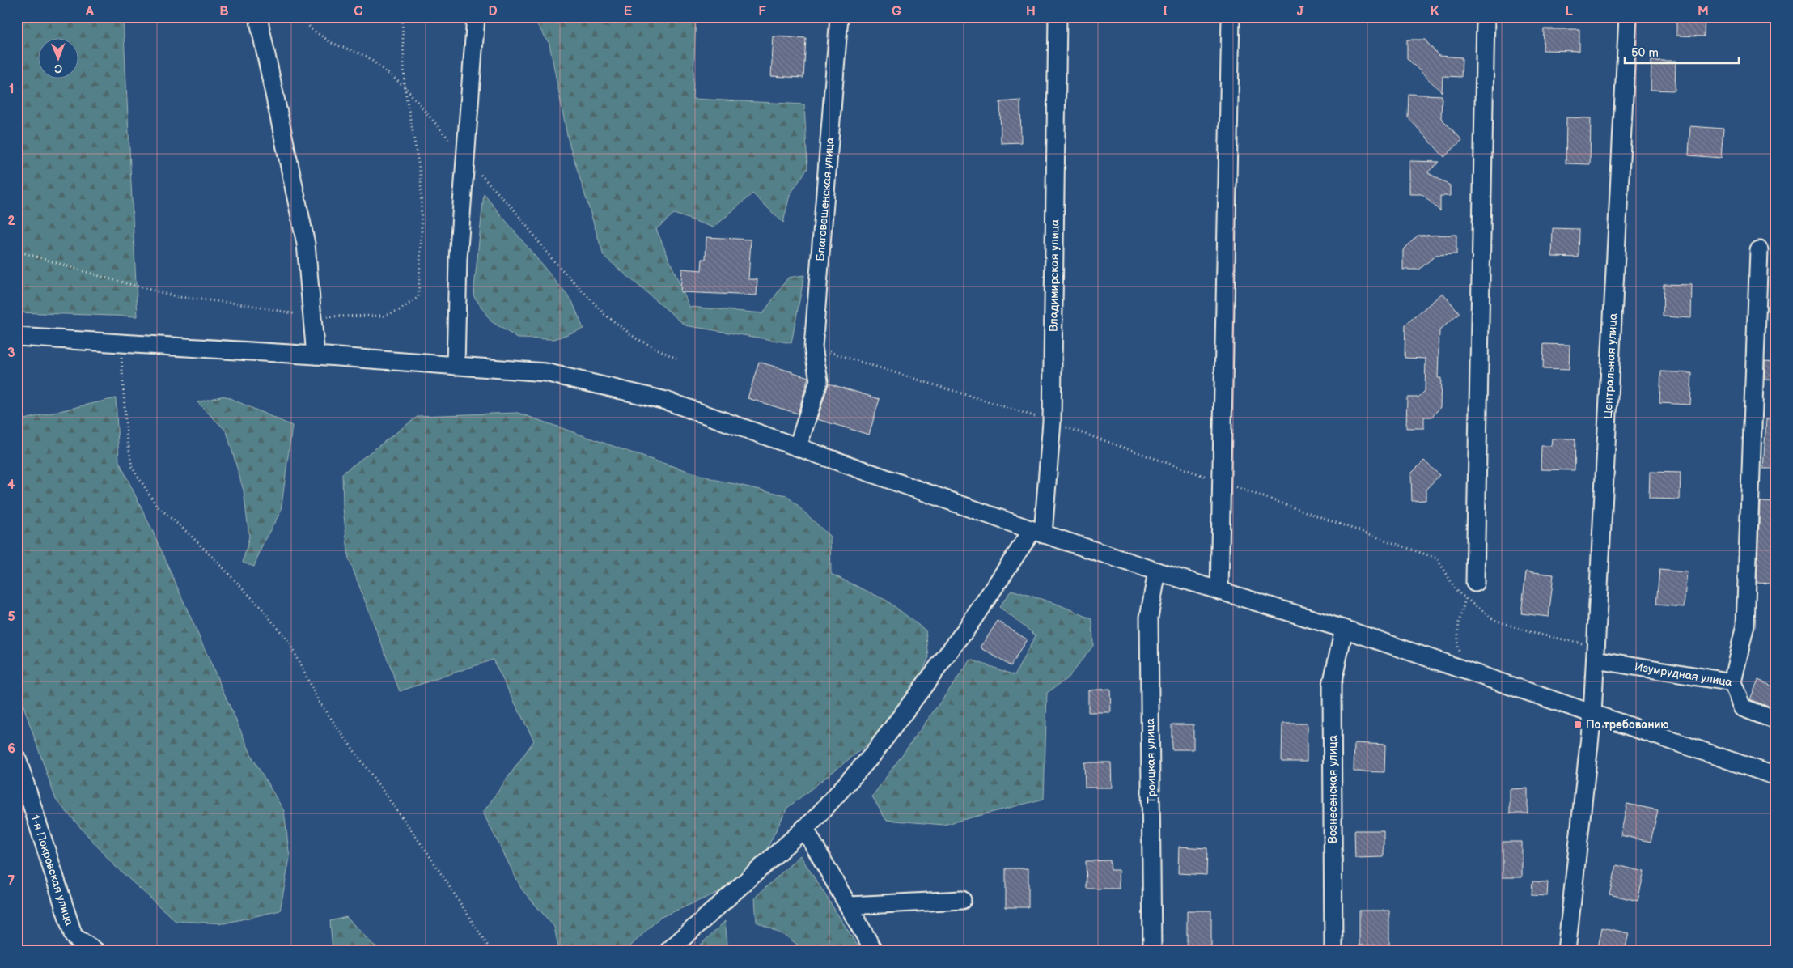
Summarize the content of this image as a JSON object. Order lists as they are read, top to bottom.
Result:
{
  "streets": {
    "street": [
      "Благовещенская улица",
      "Владимирская улица",
      "Центральная улица",
      "Изумрудная улица",
      "Троицкая улица",
      "Вознесенская улица",
      "1-я Покровская улица"
    ]
  },
  "crossings": [
    ["Центральная улица", "Изумрудная улица"]
  ],
  "places": {
    "transit": ["По требованию"]
  },
  "scale_bar": "50 m",
  "north": "bottom",
  "grid": {
    "columns": [
      "A",
      "B",
      "C",
      "D",
      "E",
      "F",
      "G",
      "H",
      "I",
      "J",
      "K",
      "L",
      "M"
    ],
    "rows": [
      "1",
      "2",
      "3",
      "4",
      "5",
      "6",
      "7"
    ]
  }
}
